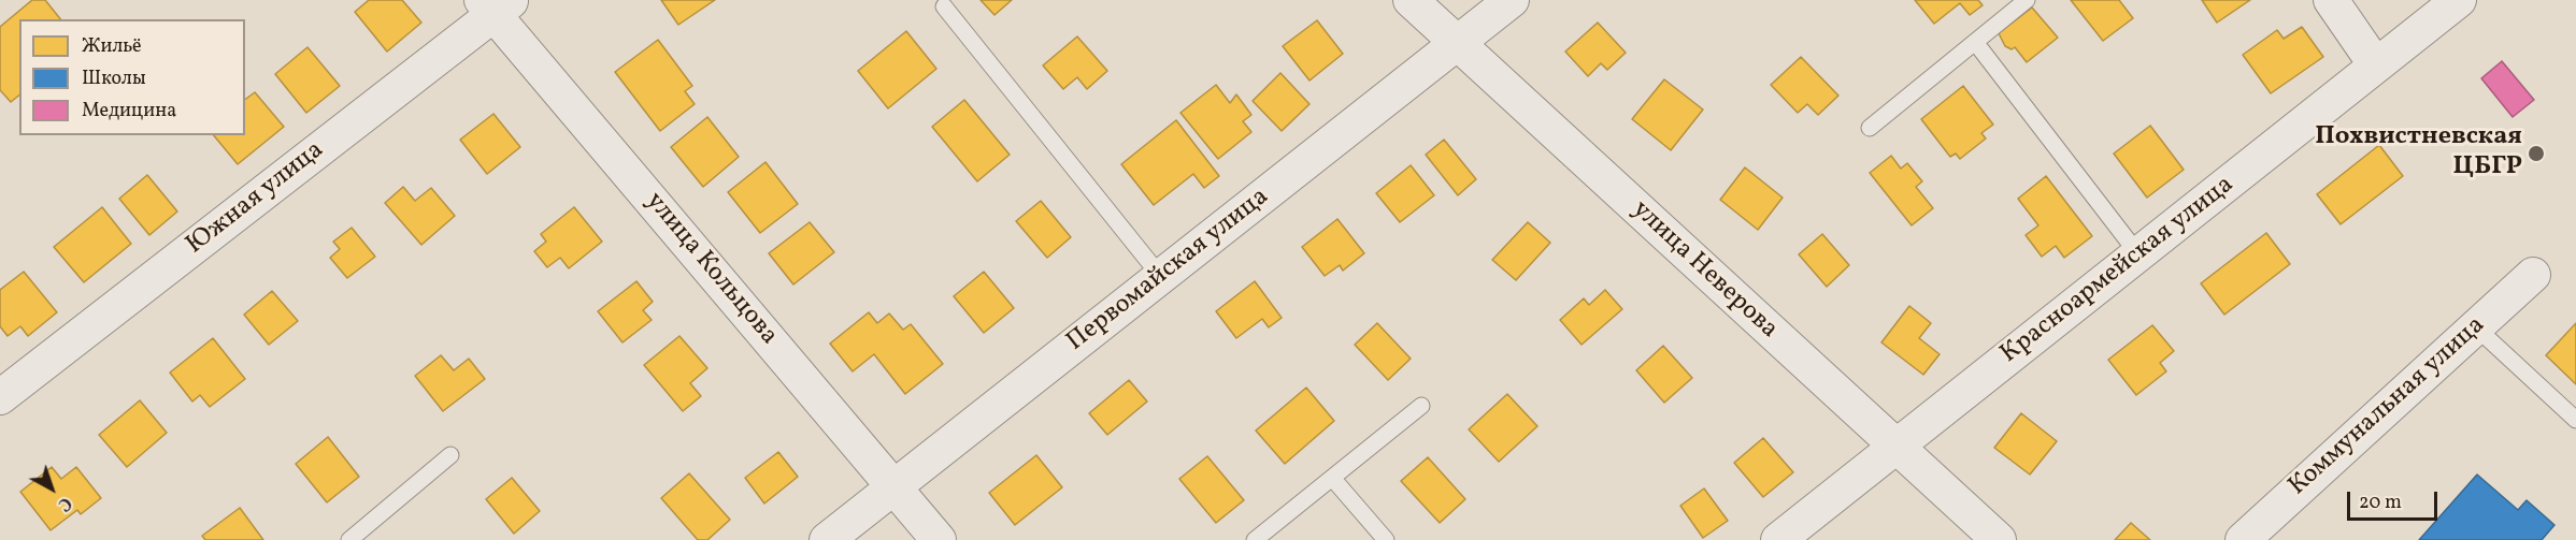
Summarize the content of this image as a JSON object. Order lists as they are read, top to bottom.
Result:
{
  "streets": {
    "street": [
      "Южная улица",
      "улица Кольцова",
      "Первомайская улица",
      "улица Неверова",
      "Красноармейская улица",
      "Коммунальная улица"
    ]
  },
  "crossings": [
    ["Южная улица", "улица Кольцова"],
    ["улица Кольцова", "Первомайская улица"],
    ["Первомайская улица", "улица Неверова"],
    ["улица Неверова", "Красноармейская улица"]
  ],
  "places": ["Похвистневская ЦБГР"],
  "legend": ["Жильё", "Школы", "Медицина"],
  "scale_bar": "20 m",
  "north": "bottom right"
}
